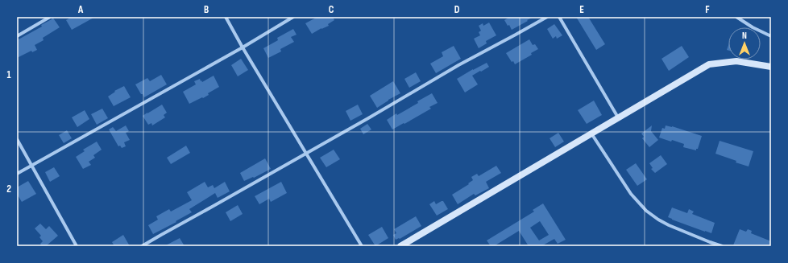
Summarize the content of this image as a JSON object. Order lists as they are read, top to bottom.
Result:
{
  "north": "top",
  "grid": {
    "columns": [
      "A",
      "B",
      "C",
      "D",
      "E",
      "F"
    ],
    "rows": ["1", "2"]
  }
}
